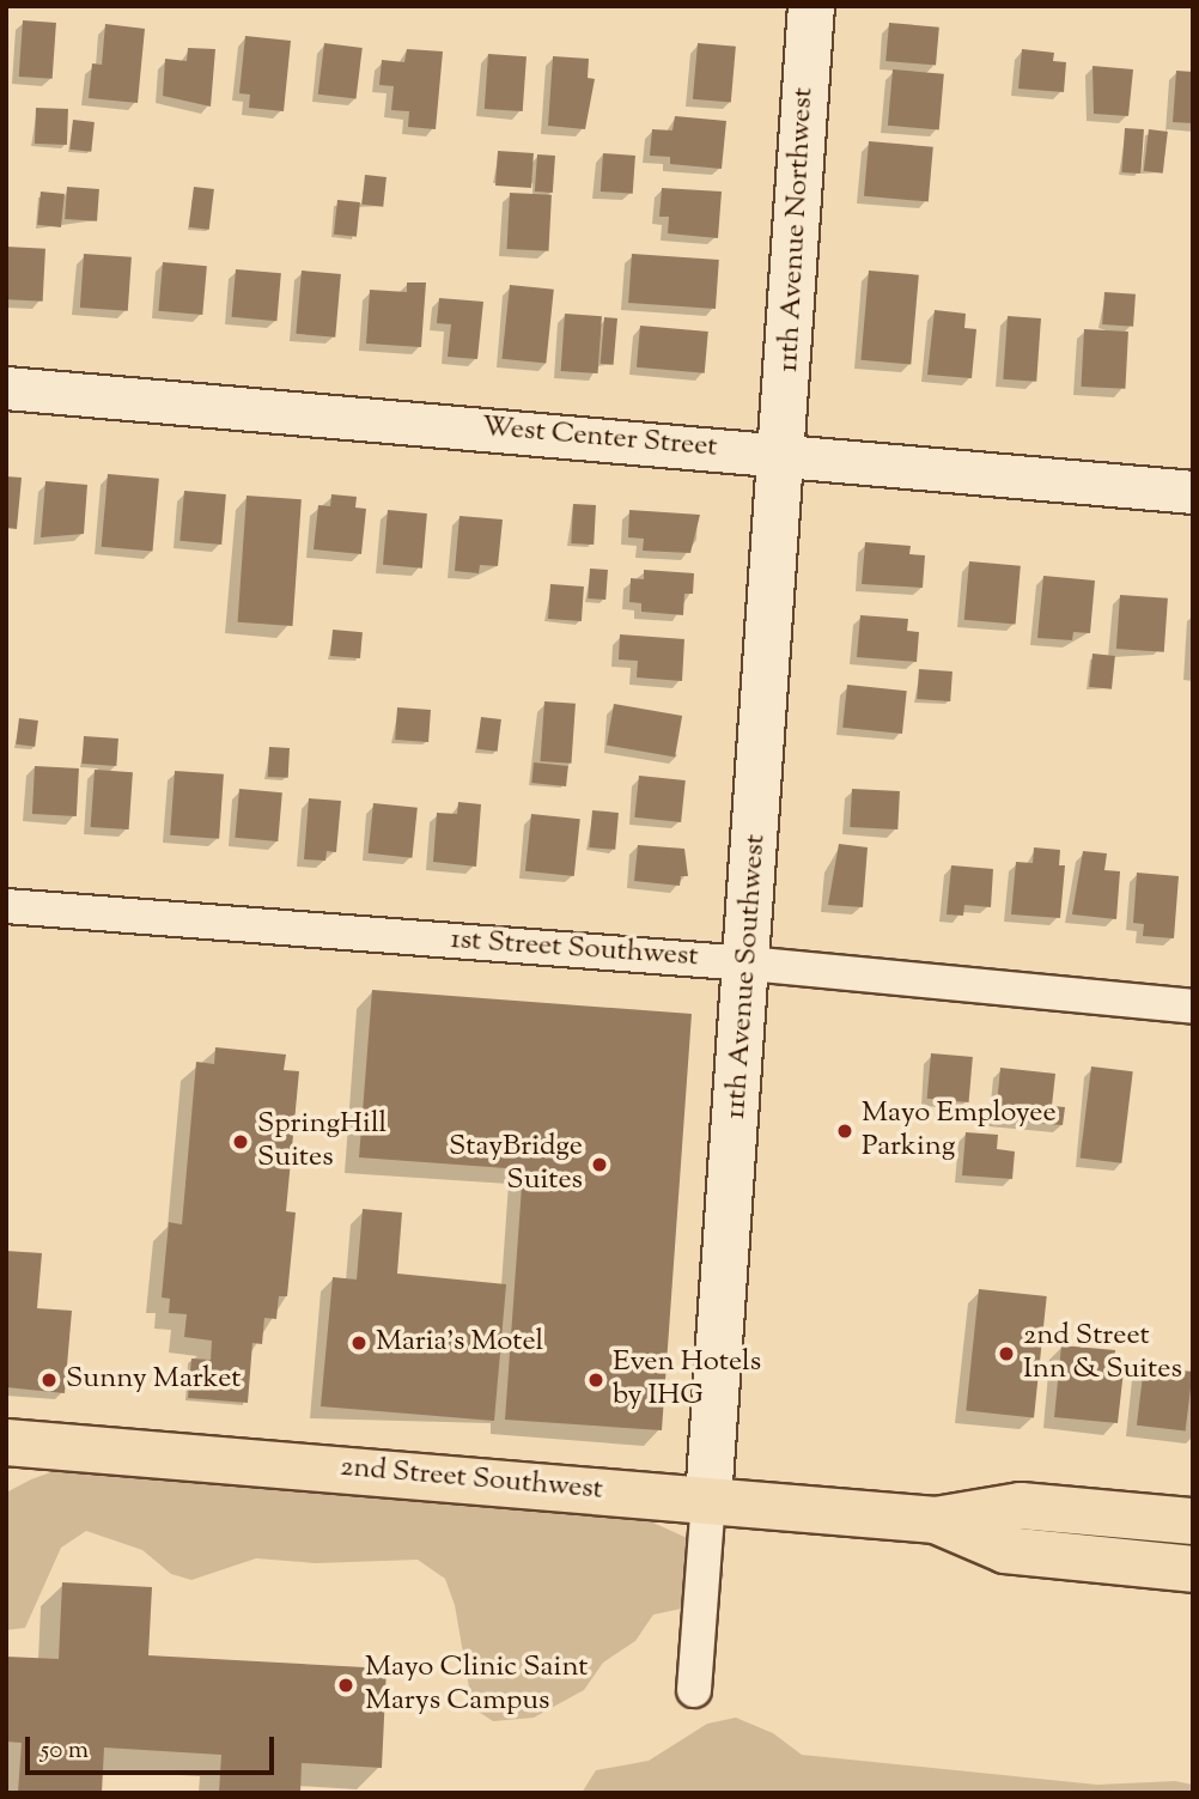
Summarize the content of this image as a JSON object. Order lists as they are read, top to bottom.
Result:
{
  "streets": {
    "main road": ["11th Avenue Northwest", "11th Avenue Southwest", "2nd Street Southwest"],
    "street": ["West Center Street", "1st Street Southwest"]
  },
  "crossings": [
    ["11th Avenue Northwest", "West Center Street"],
    ["11th Avenue Northwest", "11th Avenue Southwest"],
    ["West Center Street", "11th Avenue Southwest"],
    ["1st Street Southwest", "11th Avenue Southwest"],
    ["11th Avenue Southwest", "2nd Street Southwest"]
  ],
  "places": [
    "Mayo Employee Parking",
    "SpringHill Suites",
    "StayBridge Suites",
    "Maria's Motel",
    "2nd Street Inn & Suites",
    "Sunny Market",
    "Even Hotels by IHG",
    "Mayo Clinic Saint Marys Campus"
  ],
  "scale_bar": "50 m"
}
